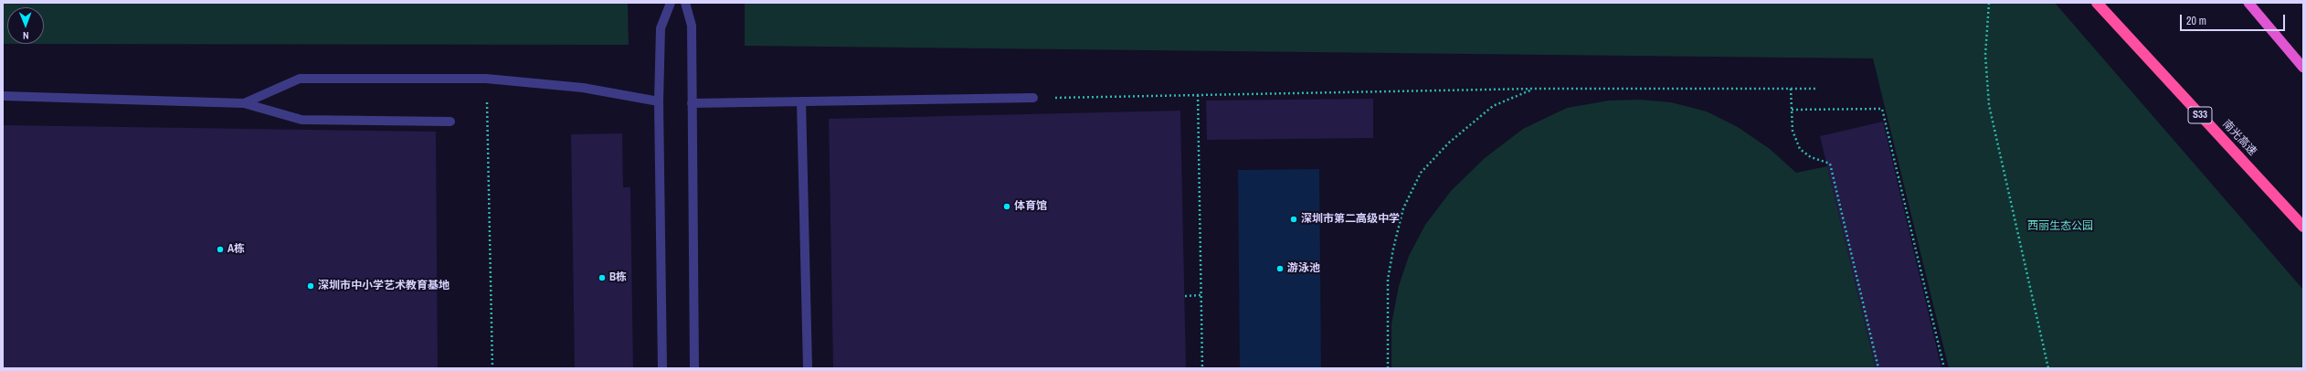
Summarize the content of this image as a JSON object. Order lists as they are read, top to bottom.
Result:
{
  "streets": {
    "highway": ["S33", "南光高速"]
  },
  "parks": ["西丽生态公园"],
  "places": [
    "体育馆",
    "深圳市第二高级中学",
    "A栋",
    "游泳池",
    "B栋",
    "深圳市中小学艺术教育基地"
  ],
  "scale_bar": "20 m",
  "north": "bottom"
}
